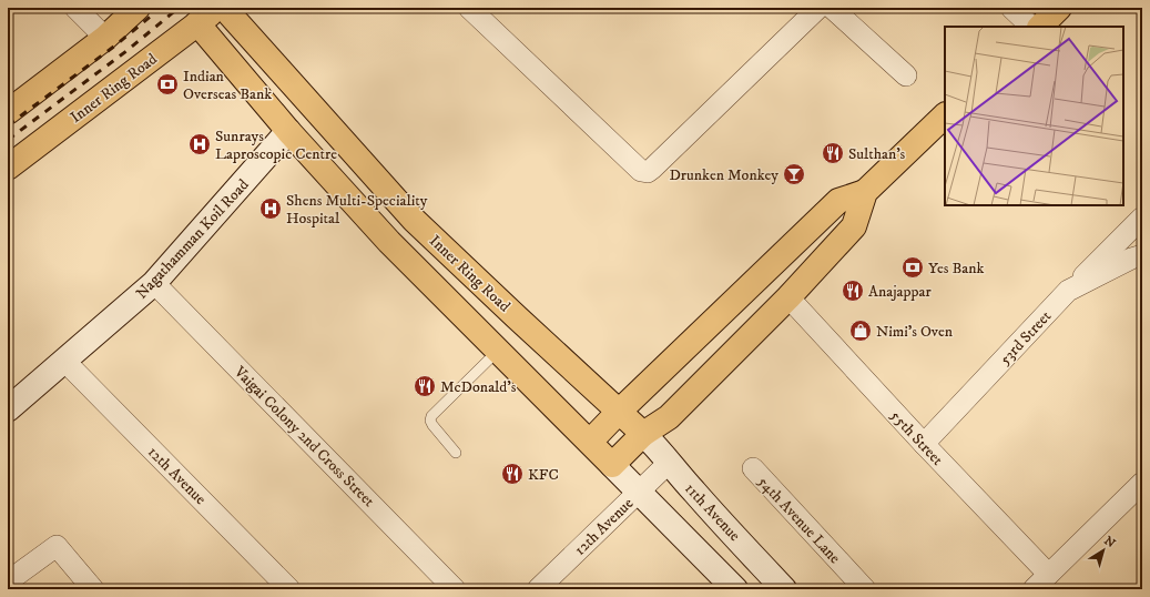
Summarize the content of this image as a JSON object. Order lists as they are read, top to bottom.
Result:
{
  "streets": {
    "main road": ["Inner Ring Road", "Nagathamman Koil Road", "11th Avenue"],
    "street": [
      "53rd Street",
      "Vaigai Colony 2nd Cross Street",
      "55th Street",
      "12th Avenue",
      "54th Avenue Lane"
    ]
  },
  "crossings": [
    ["Inner Ring Road", "11th Avenue"],
    ["Nagathamman Koil Road", "Vaigai Colony 2nd Cross Street"],
    ["Nagathamman Koil Road", "12th Avenue"],
    ["53rd Street", "55th Street"],
    ["12th Avenue", "11th Avenue"]
  ],
  "places": {
    "bank": ["Indian Overseas Bank", "Yes Bank"],
    "hospital": ["Sunrays Laproscopic Centre", "Shens Multi-Speciality Hospital"],
    "restaurant": [
      "Sulthan's",
      "Anajappar",
      "McDonald's",
      "KFC"
    ],
    "bar": ["Drunken Monkey"],
    "shop": ["Nimi's Oven"]
  },
  "north": "top right"
}
